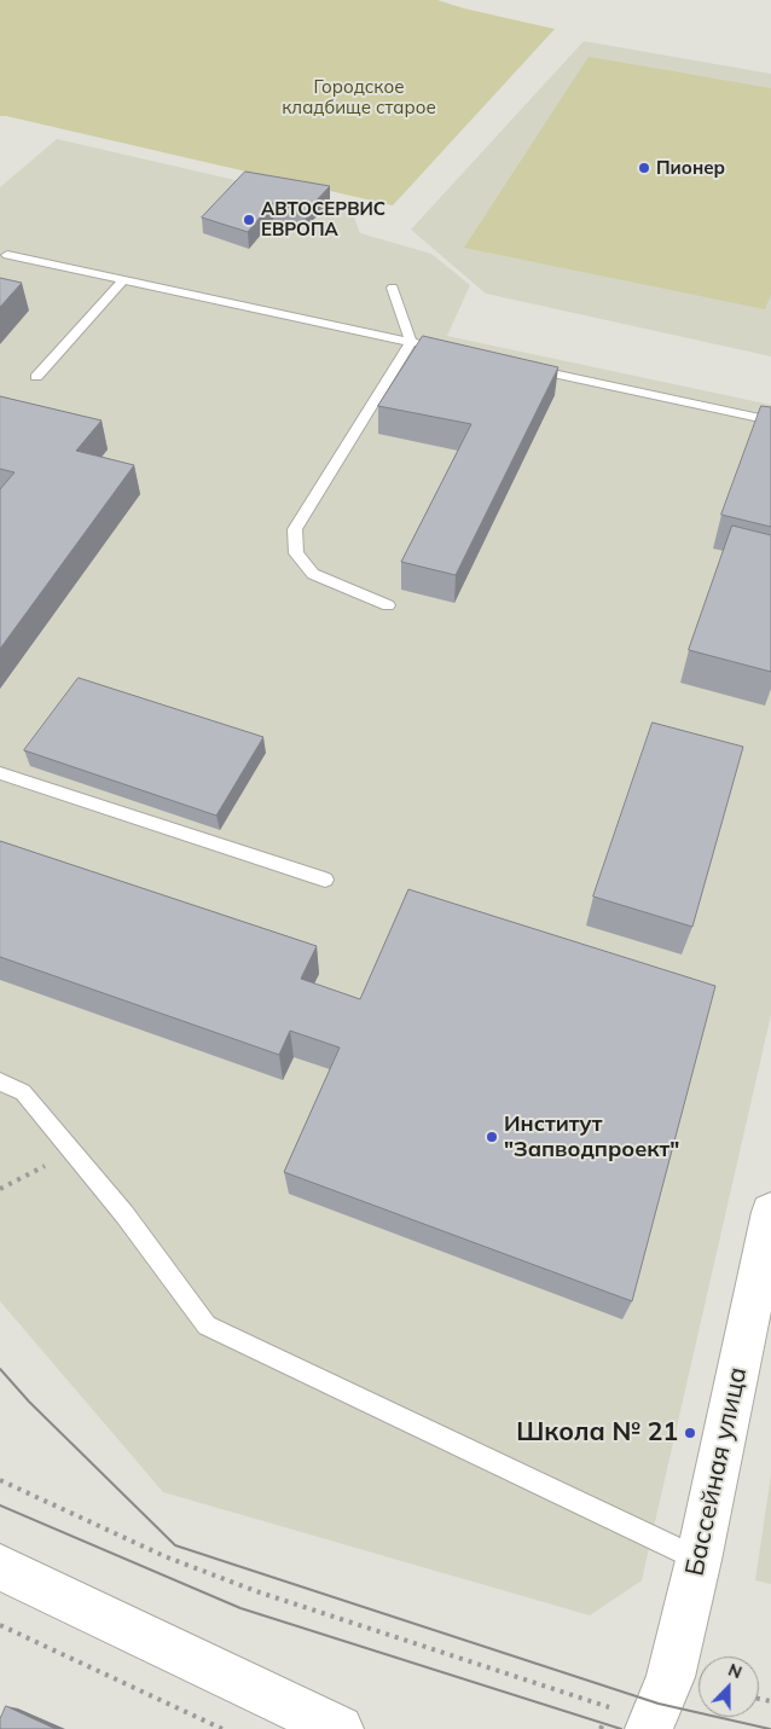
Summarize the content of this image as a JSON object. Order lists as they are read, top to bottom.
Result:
{
  "streets": {
    "street": ["Бассейная улица"]
  },
  "parks": ["Городское кладбище старое"],
  "places": [
    "Пионер",
    "АВТОСЕРВИС ЕВРОПА",
    "Институт \"Запводпроект\"",
    "Школа № 21"
  ],
  "north": "top"
}
